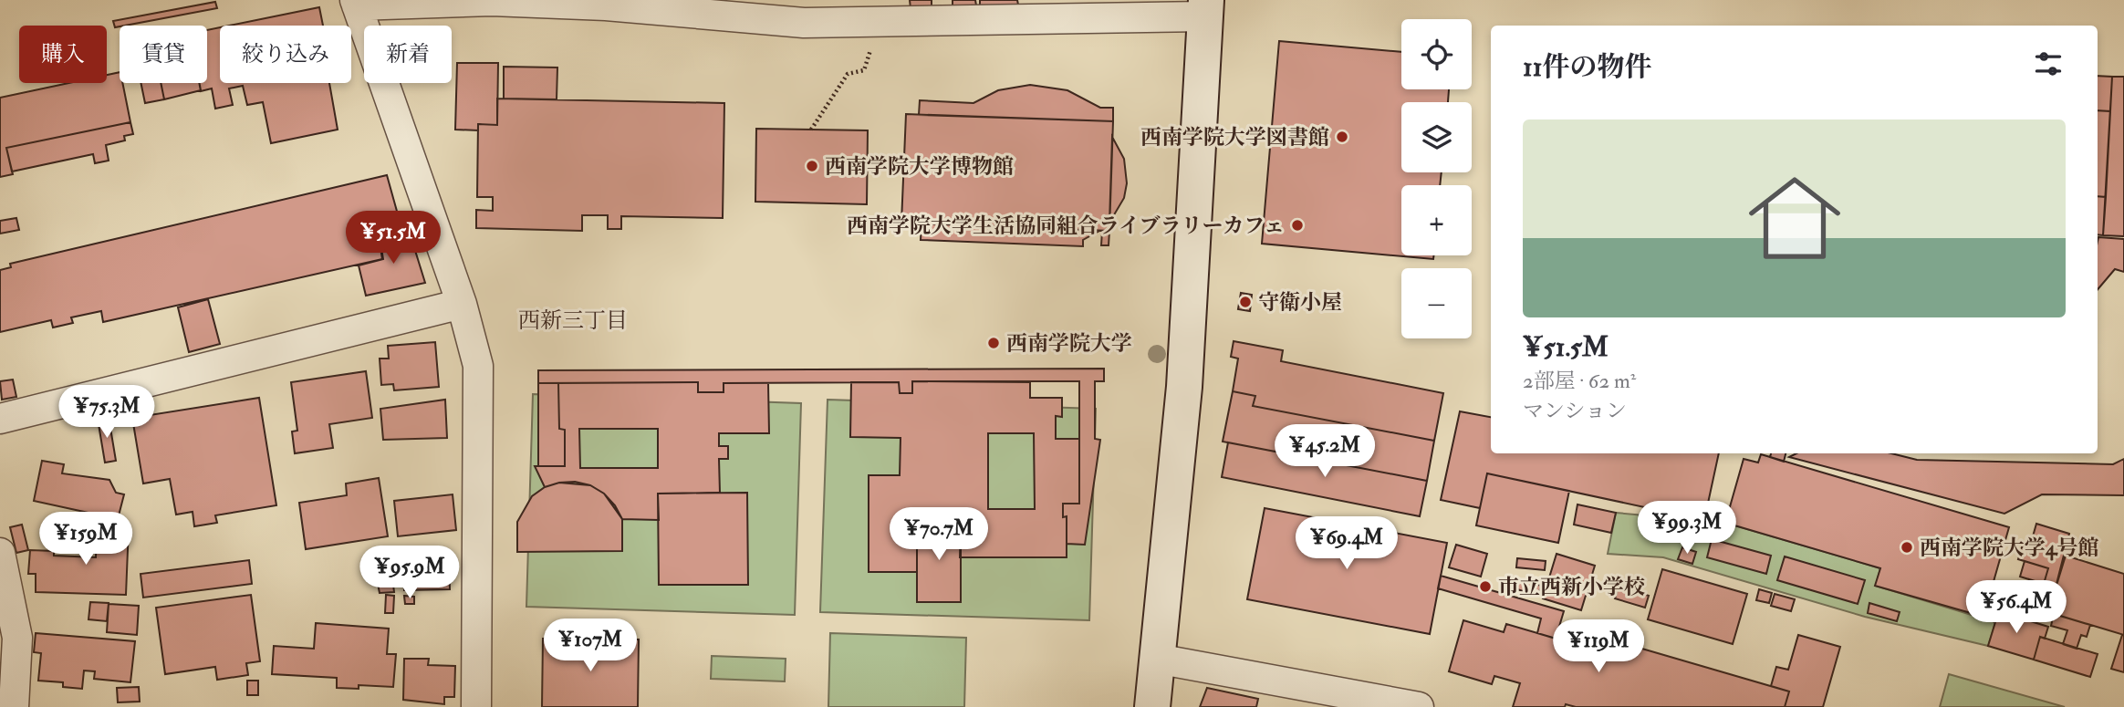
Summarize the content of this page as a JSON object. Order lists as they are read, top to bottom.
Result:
{
  "districts": ["西新三丁目"],
  "places": [
    "西南学院大学図書館",
    "西南学院大学博物館",
    "西南学院大学生活協同組合ライブラリーカフェ",
    "守衛小屋",
    "西南学院大学",
    "西南学院大学4号館",
    "市立西新小学校"
  ],
  "page": {
    "map_buttons": ["+", "−"],
    "chip": [
      "購入",
      "賃貸",
      "絞り込み",
      "新着"
    ],
    "heading": "11件の物件",
    "list": [
      {
        "name": "¥51.5M",
        "note": "2部屋 · 62 m² · マンション"
      }
    ],
    "price": [
      "¥51.5M",
      "¥75.3M",
      "¥45.2M",
      "¥99.3M",
      "¥70.7M",
      "¥159M",
      "¥69.4M",
      "¥95.9M",
      "¥56.4M",
      "¥107M",
      "¥119M"
    ]
  }
}
